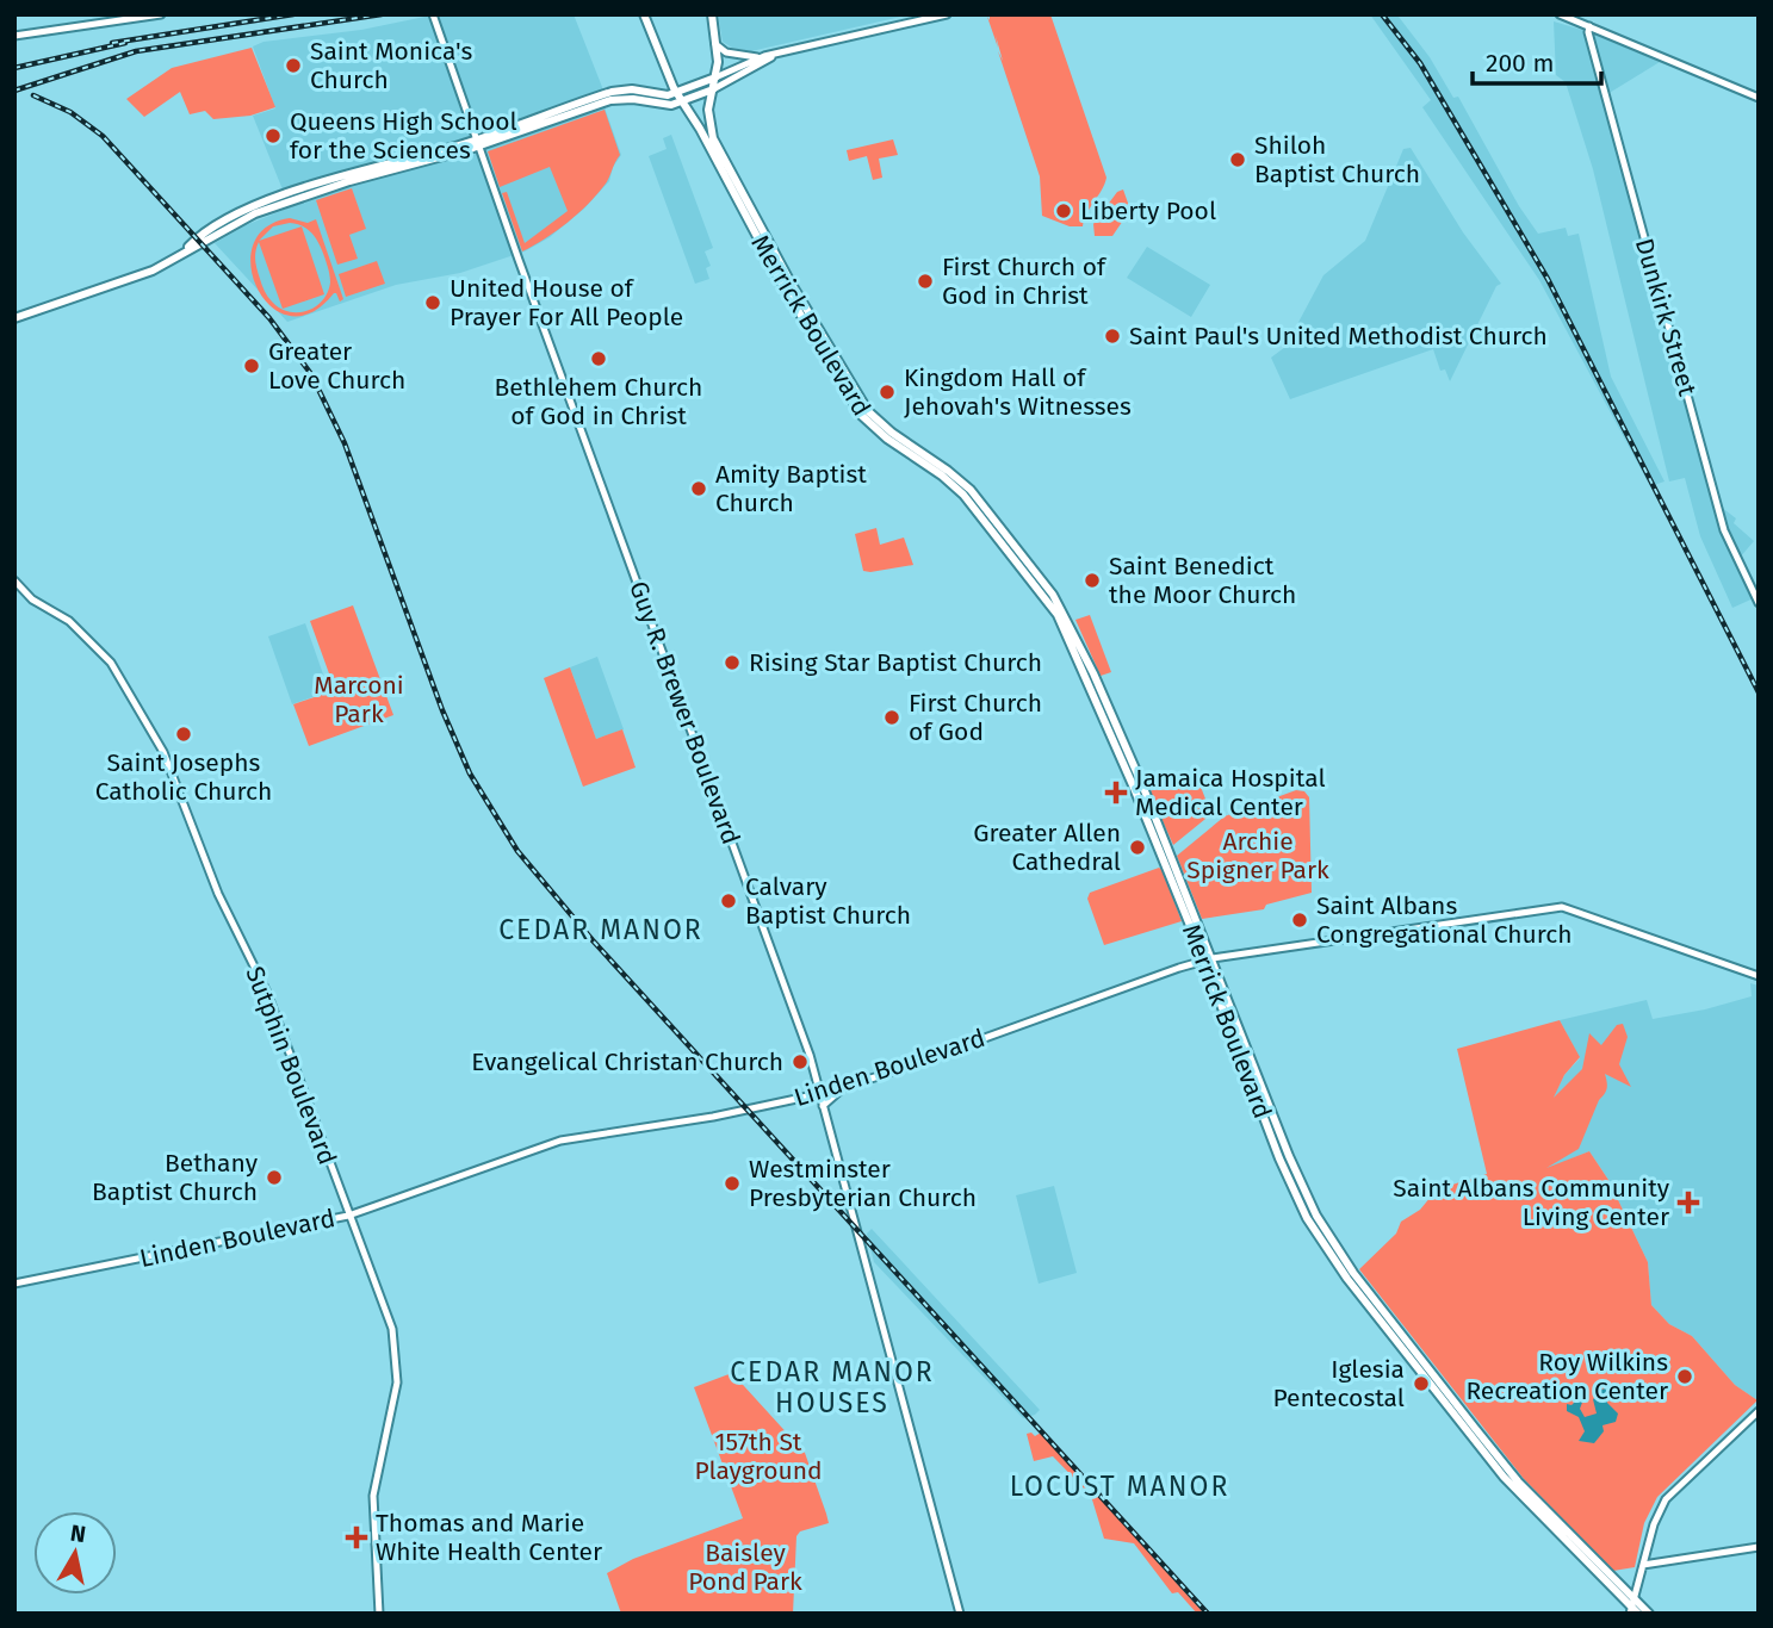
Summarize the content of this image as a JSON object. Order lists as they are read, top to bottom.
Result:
{
  "streets": {
    "main road": [
      "Dunkirk Street",
      "Merrick Boulevard",
      "Guy R. Brewer Boulevard",
      "Sutphin Boulevard",
      "Linden Boulevard"
    ]
  },
  "crossings": [
    ["Merrick Boulevard", "Linden Boulevard"],
    ["Guy R. Brewer Boulevard", "Linden Boulevard"],
    ["Sutphin Boulevard", "Linden Boulevard"]
  ],
  "districts": ["CEDAR MANOR", "CEDAR MANOR HOUSES", "LOCUST MANOR"],
  "parks": [
    "Marconi Park",
    "Archie Spigner Park",
    "157th St Playground",
    "Baisley Pond Park"
  ],
  "places": {
    "other": [
      "Saint Monica's Church",
      "Queens High School for the Sciences",
      "Shiloh Baptist Church",
      "Liberty Pool",
      "First Church of God in Christ",
      "United House of Prayer For All People",
      "Saint Paul's United Methodist Church",
      "Bethlehem Church of God in Christ",
      "Greater Love Church",
      "Kingdom Hall of Jehovah's Witnesses",
      "Amity Baptist Church",
      "Saint Benedict the Moor Church",
      "Rising Star Baptist Church",
      "First Church of God",
      "Saint Josephs Catholic Church",
      "Greater Allen Cathedral",
      "Calvary Baptist Church",
      "Saint Albans Congregational Church",
      "Evangelical Christan Church",
      "Bethany Baptist Church",
      "Westminster Presbyterian Church",
      "Roy Wilkins Recreation Center",
      "Iglesia Pentecostal"
    ],
    "health": ["Jamaica Hospital Medical Center", "Saint Albans Community Living Center", "Thomas and Marie White Health Center"]
  },
  "scale_bar": "200 m",
  "north": "top"
}
